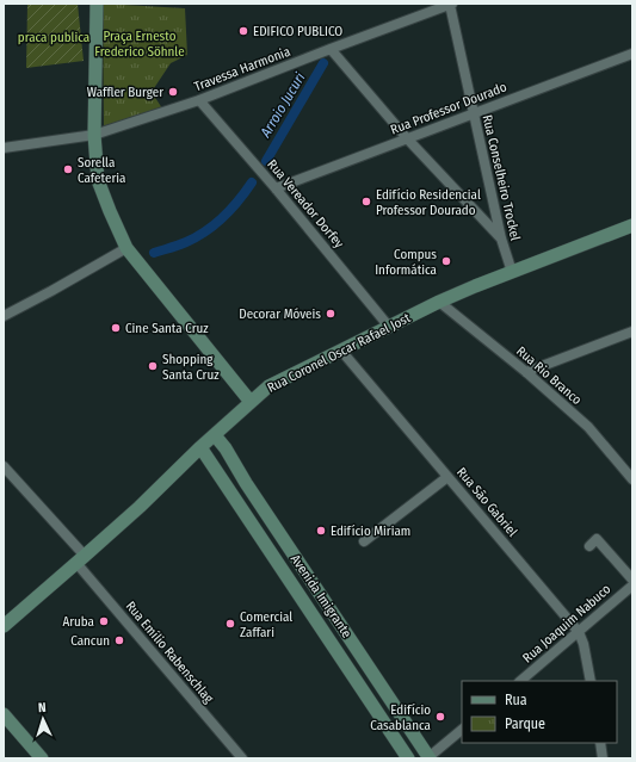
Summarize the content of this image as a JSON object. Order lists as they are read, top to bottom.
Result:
{
  "streets": {
    "street": [
      "Travessa Harmonia",
      "Rua Professor Dourado",
      "Rua Conselheiro Trockel",
      "Rua Vereador Dorfey",
      "Rua Coronel Oscar Rafael Jost",
      "Rua Rio Branco",
      "Rua São Gabriel",
      "Avenida Imigrante",
      "Rua Joaquim Nabuco",
      "Rua Emílio Rabenschlag"
    ]
  },
  "crossings": [
    ["Travessa Harmonia", "Rua Conselheiro Trockel"],
    ["Travessa Harmonia", "Rua Vereador Dorfey"],
    ["Rua Professor Dourado", "Rua Conselheiro Trockel"],
    ["Rua Professor Dourado", "Rua Vereador Dorfey"],
    ["Rua Conselheiro Trockel", "Rua Coronel Oscar Rafael Jost"],
    ["Rua Vereador Dorfey", "Rua Coronel Oscar Rafael Jost"],
    ["Rua Coronel Oscar Rafael Jost", "Rua Rio Branco"],
    ["Rua Coronel Oscar Rafael Jost", "Rua São Gabriel"],
    ["Rua Coronel Oscar Rafael Jost", "Avenida Imigrante"],
    ["Rua Coronel Oscar Rafael Jost", "Rua Emílio Rabenschlag"],
    ["Rua São Gabriel", "Rua Joaquim Nabuco"]
  ],
  "water": ["Arroio Jucuri"],
  "parks": ["Praça Ernesto Frederico Söhnle", "praca publica"],
  "places": [
    "EDIFICO PUBLICO",
    "Waffler Burger",
    "Sorella Cafeteria",
    "Edifício Residencial Professor Dourado",
    "Compus Informática",
    "Decorar Móveis",
    "Cine Santa Cruz",
    "Shopping Santa Cruz",
    "Edifício Miriam",
    "Aruba",
    "Comercial Zaffari",
    "Cancun",
    "Edifício Casablanca"
  ],
  "legend": ["Rua", "Parque"],
  "north": "top"
}
